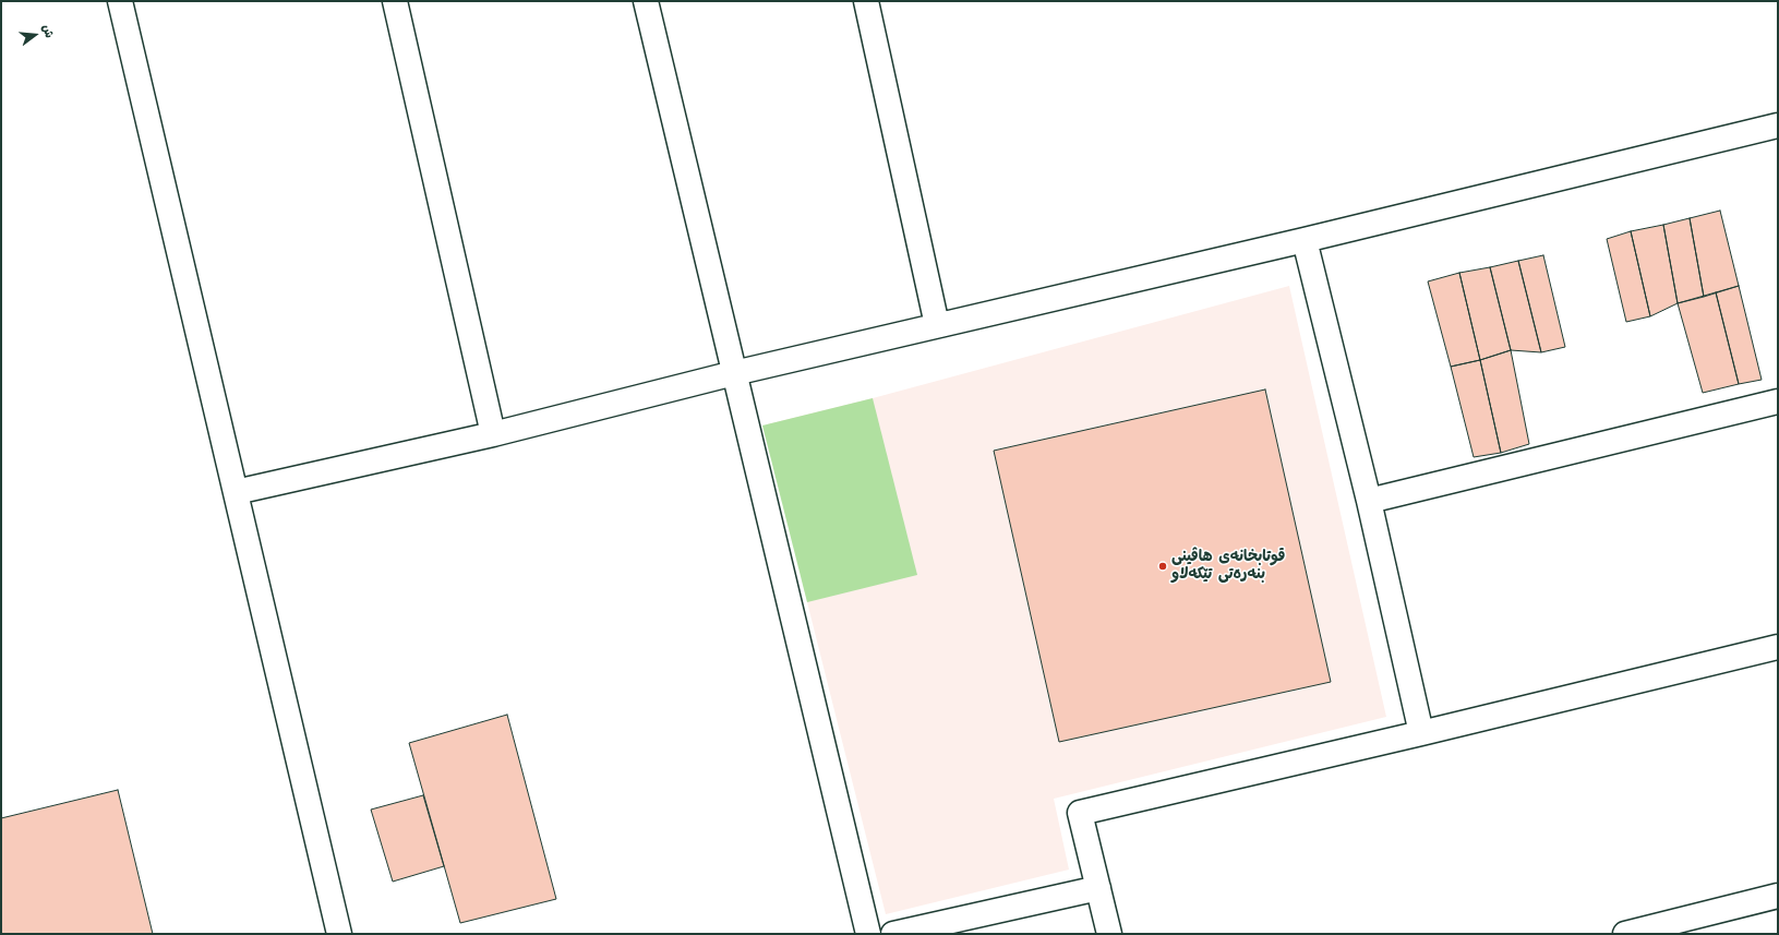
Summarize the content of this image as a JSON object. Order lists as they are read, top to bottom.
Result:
{
  "places": ["قوتابخانەی هاڤینی بنەرەتی تێکەلاو"],
  "north": "right"
}
